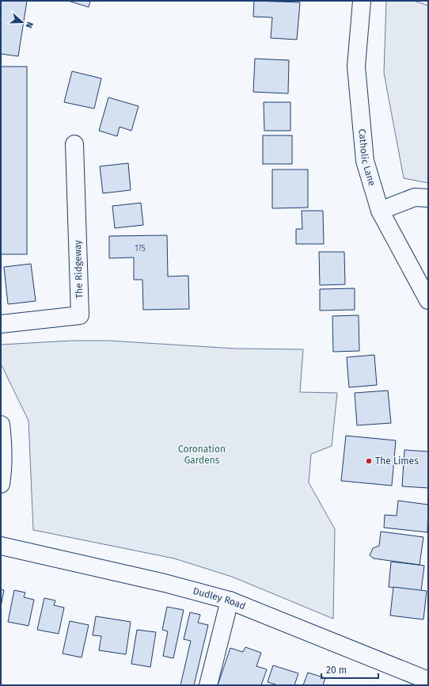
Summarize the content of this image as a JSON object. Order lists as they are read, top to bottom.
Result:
{
  "streets": {
    "street": ["Catholic Lane", "The Ridgeway", "Dudley Road"]
  },
  "parks": ["Coronation Gardens"],
  "places": ["The Limes"],
  "house_numbers": ["175"],
  "scale_bar": "20 m",
  "north": "right"
}
